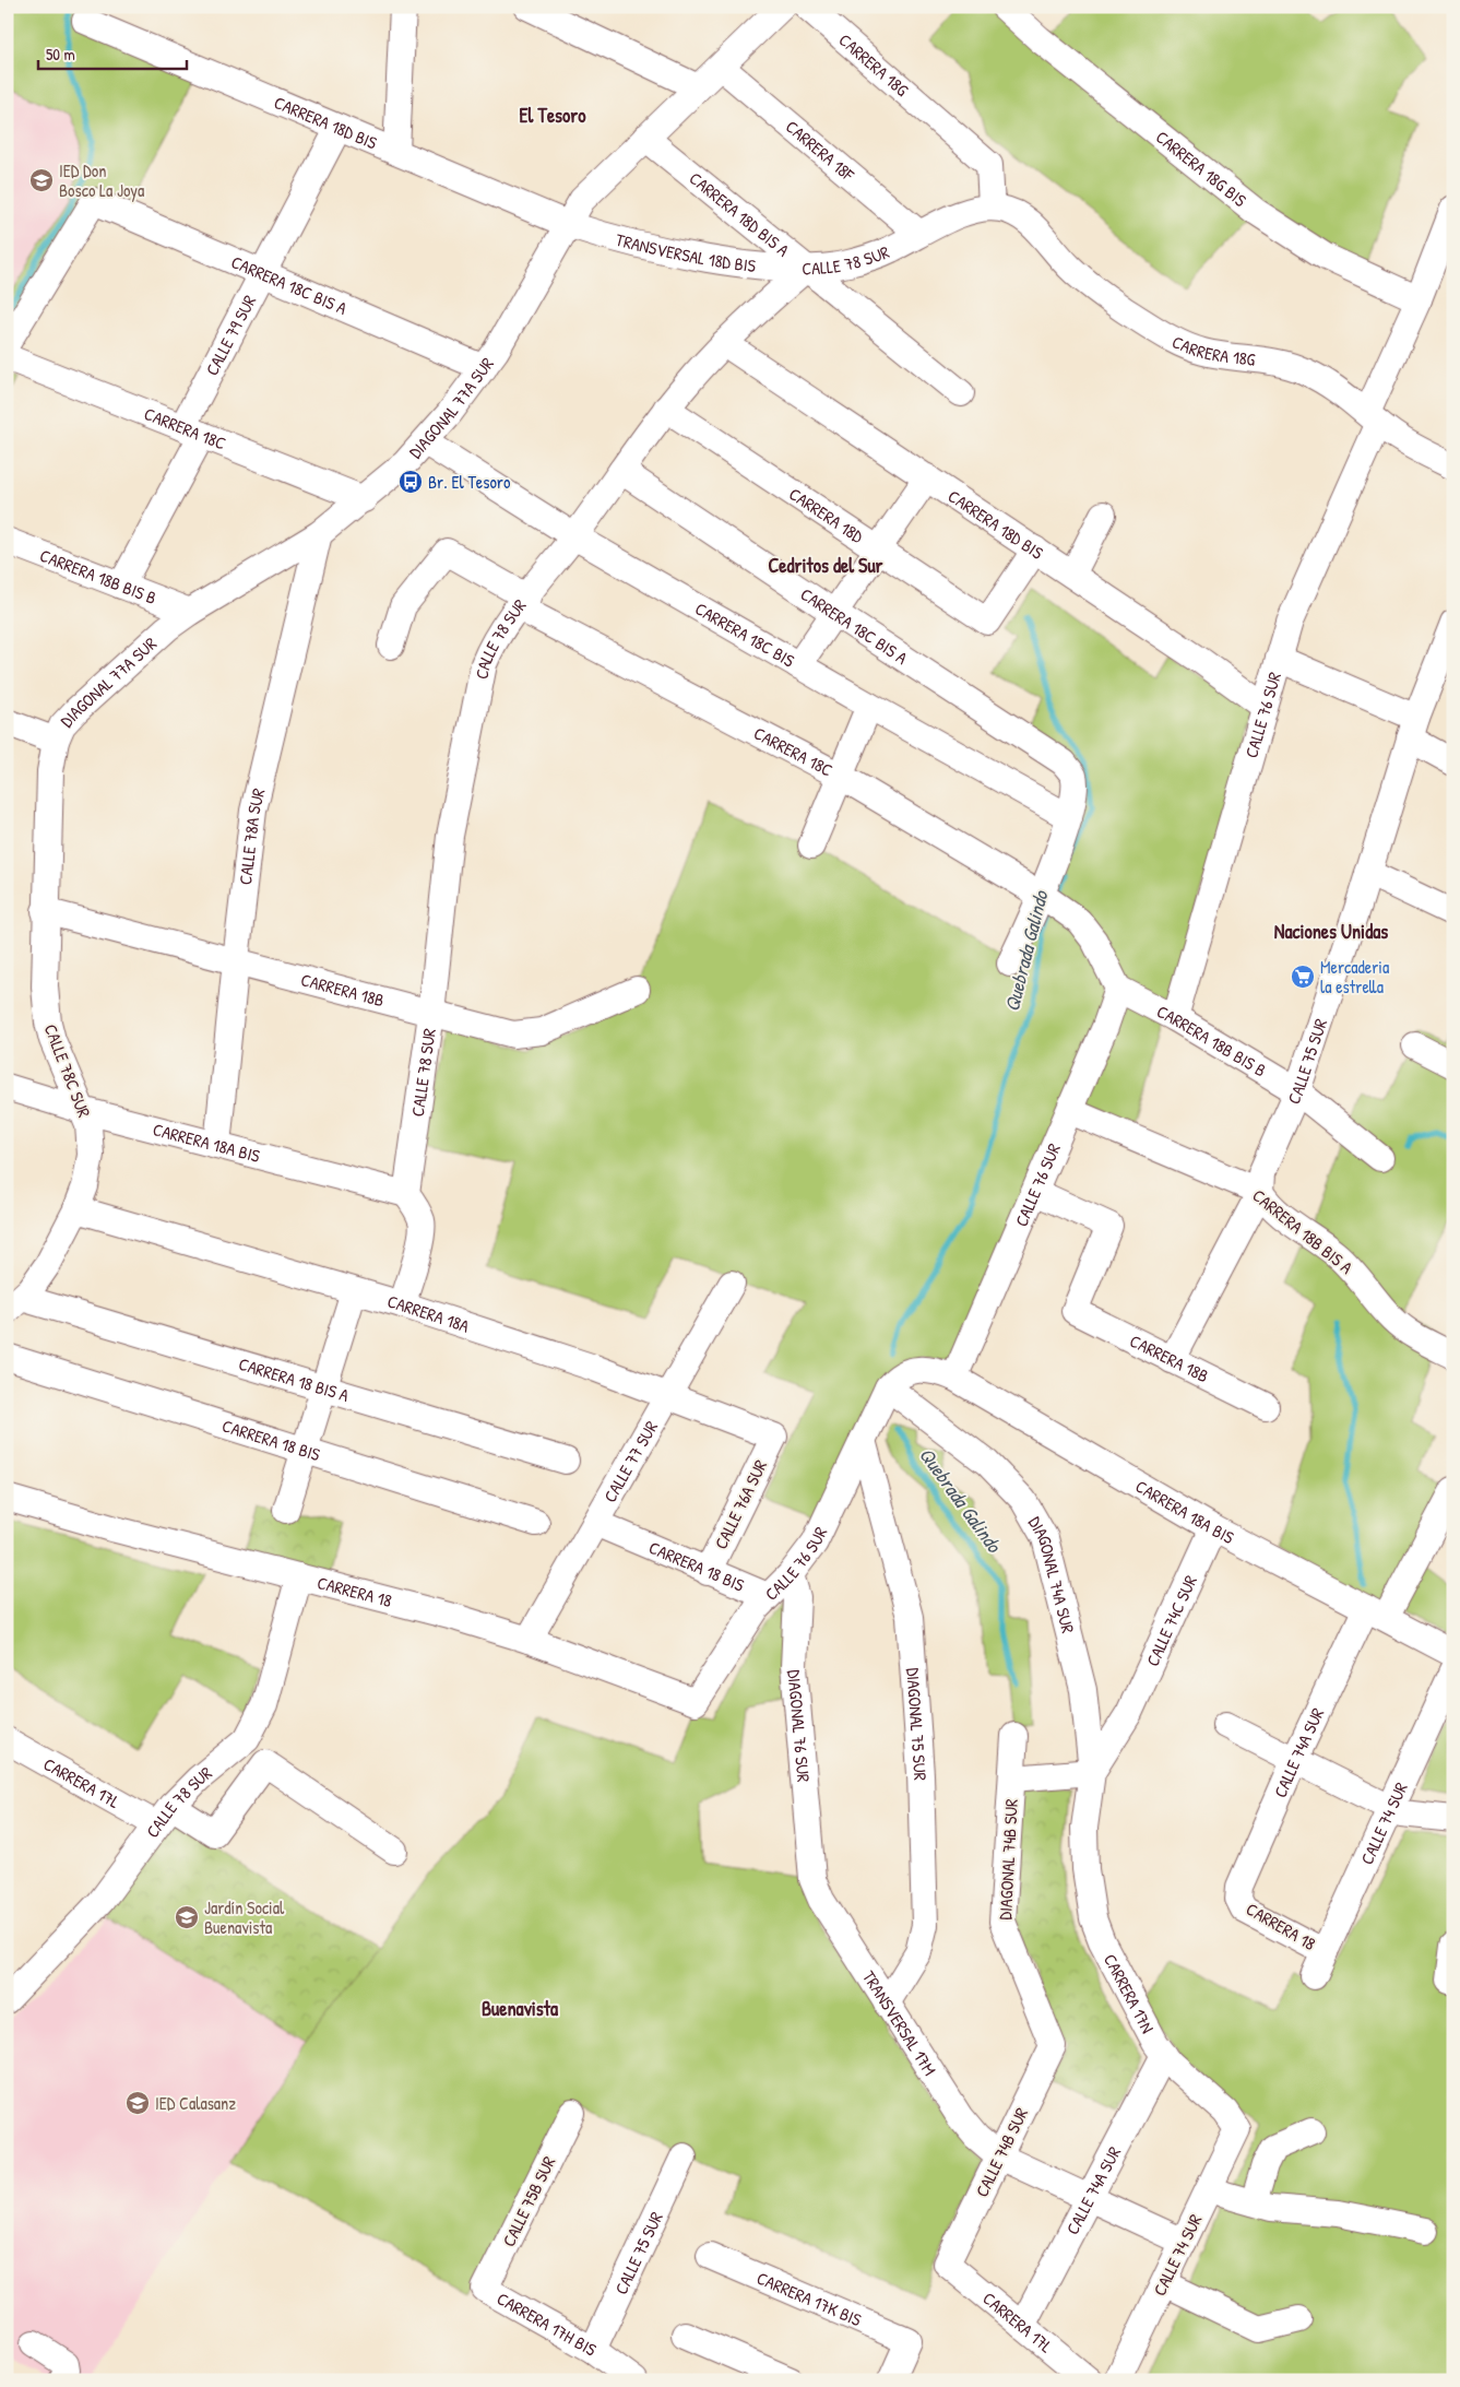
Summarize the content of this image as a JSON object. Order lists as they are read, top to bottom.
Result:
{
  "streets": {
    "street": [
      "CARRERA 18G",
      "CARRERA 18D BIS",
      "CARRERA 18F",
      "CARRERA 18G BIS",
      "CARRERA 18D BIS A",
      "TRANSVERSAL 18D BIS",
      "CALLE 78 SUR",
      "CARRERA 18C BIS A",
      "CALLE 79 SUR",
      "DIAGONAL 77A SUR",
      "CARRERA 18C",
      "CARRERA 18D",
      "CARRERA 18B BIS B",
      "CARRERA 18C BIS",
      "CALLE 76 SUR",
      "CALLE 78A SUR",
      "CARRERA 18B",
      "CALLE 75 SUR",
      "CALLE 78C SUR",
      "CARRERA 18A BIS",
      "CARRERA 18B BIS A",
      "CARRERA 18A",
      "CARRERA 18 BIS A",
      "CARRERA 18 BIS",
      "CALLE 77 SUR",
      "CALLE 76A SUR",
      "DIAGONAL 74A SUR",
      "CARRERA 18",
      "CALLE 74C SUR",
      "DIAGONAL 75 SUR",
      "DIAGONAL 76 SUR",
      "CALLE 74A SUR",
      "CARRERA 17L",
      "CALLE 74 SUR",
      "DIAGONAL 74B SUR",
      "CARRERA 17N",
      "TRANSVERSAL 17M",
      "CALLE 74B SUR",
      "CALLE 75B SUR",
      "CARRERA 17K BIS",
      "CARRERA 17H BIS"
    ]
  },
  "crossings": [
    ["CARRERA 18G", "CALLE 78 SUR"],
    ["CARRERA 18G", "CALLE 76 SUR"],
    ["CARRERA 18D BIS", "TRANSVERSAL 18D BIS"],
    ["CARRERA 18D BIS", "CALLE 78 SUR"],
    ["CARRERA 18D BIS", "CALLE 79 SUR"],
    ["CARRERA 18D BIS", "DIAGONAL 77A SUR"],
    ["CARRERA 18D BIS", "CARRERA 18D"],
    ["CARRERA 18D BIS", "CALLE 76 SUR"],
    ["CARRERA 18F", "CALLE 78 SUR"],
    ["CARRERA 18F", "DIAGONAL 77A SUR"],
    ["CARRERA 18G BIS", "CALLE 76 SUR"],
    ["CARRERA 18D BIS A", "TRANSVERSAL 18D BIS"],
    ["CARRERA 18D BIS A", "CALLE 78 SUR"],
    ["CARRERA 18D BIS A", "DIAGONAL 77A SUR"],
    ["TRANSVERSAL 18D BIS", "CALLE 78 SUR"],
    ["TRANSVERSAL 18D BIS", "DIAGONAL 77A SUR"],
    ["CALLE 78 SUR", "CARRERA 18C BIS A"],
    ["CALLE 78 SUR", "CARRERA 18C"],
    ["CALLE 78 SUR", "CARRERA 18D"],
    ["CALLE 78 SUR", "CARRERA 18C BIS"],
    ["CALLE 78 SUR", "CARRERA 18B"],
    ["CALLE 78 SUR", "CARRERA 18A BIS"],
    ["CALLE 78 SUR", "CARRERA 18"],
    ["CALLE 78 SUR", "CARRERA 17L"],
    ["CARRERA 18C BIS A", "CALLE 79 SUR"],
    ["CARRERA 18C BIS A", "DIAGONAL 77A SUR"],
    ["CARRERA 18C BIS A", "CARRERA 18C BIS"],
    ["CALLE 79 SUR", "CARRERA 18C"],
    ["CALLE 79 SUR", "CARRERA 18B BIS B"],
    ["DIAGONAL 77A SUR", "CARRERA 18C"],
    ["DIAGONAL 77A SUR", "CARRERA 18B BIS B"],
    ["DIAGONAL 77A SUR", "CARRERA 18C BIS"],
    ["DIAGONAL 77A SUR", "CALLE 78A SUR"],
    ["DIAGONAL 77A SUR", "CALLE 78C SUR"],
    ["CARRERA 18B BIS B", "CALLE 76 SUR"],
    ["CARRERA 18B BIS B", "CALLE 75 SUR"],
    ["CALLE 76 SUR", "CARRERA 18B"],
    ["CALLE 76 SUR", "CARRERA 18A BIS"],
    ["CALLE 76 SUR", "CARRERA 18B BIS A"],
    ["CALLE 76 SUR", "CARRERA 18 BIS"],
    ["CALLE 76 SUR", "DIAGONAL 74A SUR"],
    ["CALLE 76 SUR", "CARRERA 18"],
    ["CALLE 76 SUR", "DIAGONAL 75 SUR"],
    ["CALLE 76 SUR", "DIAGONAL 76 SUR"],
    ["CALLE 78A SUR", "CARRERA 18B"],
    ["CALLE 78A SUR", "CARRERA 18A BIS"],
    ["CARRERA 18B", "CALLE 75 SUR"],
    ["CARRERA 18B", "CALLE 78C SUR"],
    ["CALLE 75 SUR", "CARRERA 18B BIS A"],
    ["CALLE 75 SUR", "CARRERA 17H BIS"],
    ["CALLE 78C SUR", "CARRERA 18A BIS"],
    ["CALLE 78C SUR", "CARRERA 18A"],
    ["CALLE 78C SUR", "CARRERA 18 BIS A"],
    ["CARRERA 18A BIS", "CALLE 74C SUR"],
    ["CARRERA 18A BIS", "CALLE 74A SUR"],
    ["CARRERA 18A", "CALLE 77 SUR"],
    ["CARRERA 18A", "CALLE 76A SUR"],
    ["CARRERA 18 BIS", "CALLE 77 SUR"],
    ["CARRERA 18 BIS", "CALLE 76A SUR"],
    ["CALLE 77 SUR", "CARRERA 18"],
    ["DIAGONAL 74A SUR", "CALLE 74C SUR"],
    ["DIAGONAL 74A SUR", "CARRERA 17N"],
    ["CARRERA 18", "CALLE 74A SUR"],
    ["CARRERA 18", "CALLE 74 SUR"],
    ["DIAGONAL 75 SUR", "TRANSVERSAL 17M"],
    ["DIAGONAL 76 SUR", "TRANSVERSAL 17M"],
    ["CALLE 74A SUR", "CARRERA 17L"],
    ["CALLE 74A SUR", "CARRERA 17N"],
    ["CALLE 74A SUR", "TRANSVERSAL 17M"],
    ["CARRERA 17L", "CALLE 74B SUR"],
    ["CALLE 74 SUR", "CARRERA 17N"],
    ["CALLE 74 SUR", "TRANSVERSAL 17M"],
    ["DIAGONAL 74B SUR", "CALLE 74B SUR"],
    ["TRANSVERSAL 17M", "CALLE 74B SUR"],
    ["CALLE 75B SUR", "CARRERA 17H BIS"]
  ],
  "districts": [
    "El Tesoro",
    "Cedritos del Sur",
    "Naciones Unidas",
    "Buenavista"
  ],
  "water": ["Quebrada Galindo"],
  "places": {
    "school or university": ["IED Don Bosco La Joya", "Jardín Social Buenavista", "IED Calasanz"],
    "bus stop": ["Br. El Tesoro"],
    "supermarket": ["Mercaderia la estrella"]
  },
  "scale_bar": "50 m"
}
